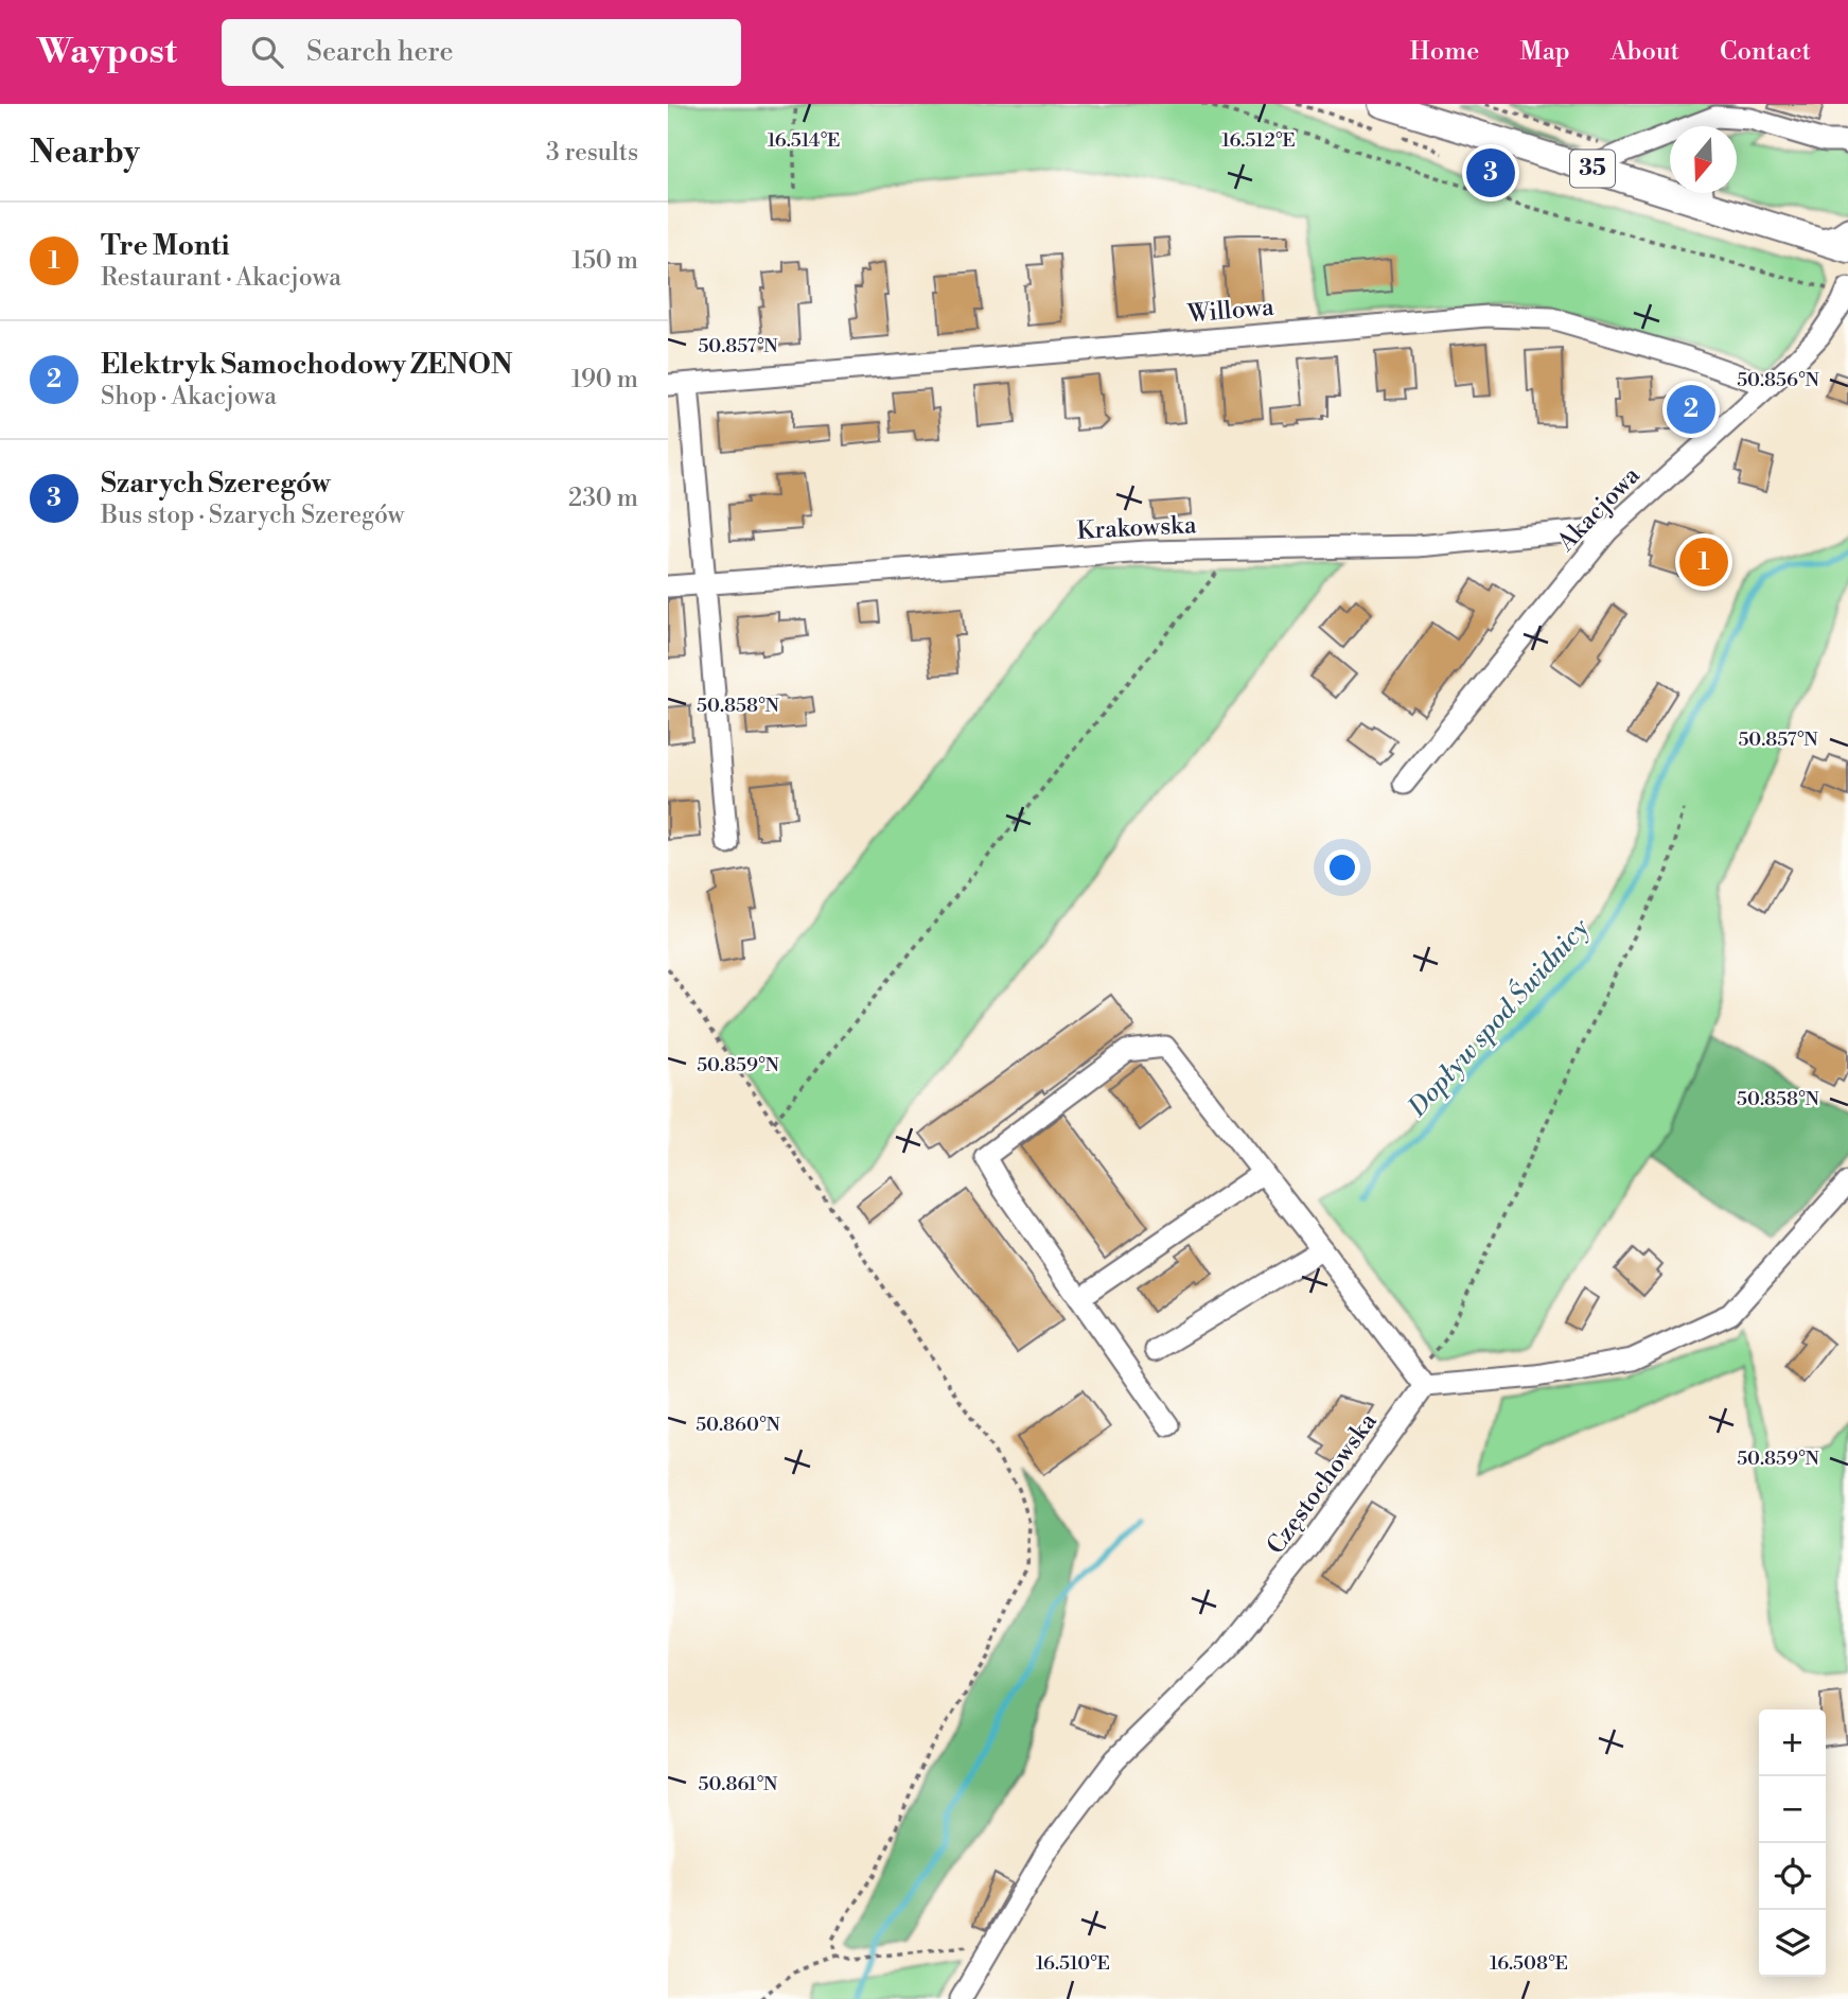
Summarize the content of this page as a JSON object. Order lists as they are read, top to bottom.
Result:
{
  "streets": {
    "main road": ["35"],
    "street": [
      "Willowa",
      "Akacjowa",
      "Krakowska",
      "Częstochowska"
    ]
  },
  "crossings": [
    ["Willowa", "Akacjowa"],
    ["Willowa", "Krakowska"],
    ["Akacjowa", "Krakowska"]
  ],
  "water": ["Dopływ spod Świdnicy"],
  "north": "bottom",
  "page": {
    "header": "Waypost",
    "search": "Search here",
    "nav": [
      "Home",
      "Map",
      "About",
      "Contact"
    ],
    "heading": ["Nearby", "3 results"],
    "pins": ["3", "2", "1"],
    "list": [
      {
        "mark": "1",
        "name": "Tre Monti",
        "note": "Restaurant · Akacjowa",
        "value": "150 m"
      },
      {
        "mark": "2",
        "name": "Elektryk Samochodowy ZENON",
        "note": "Shop · Akacjowa",
        "value": "190 m"
      },
      {
        "mark": "3",
        "name": "Szarych Szeregów",
        "note": "Bus stop · Szarych Szeregów",
        "value": "230 m"
      }
    ],
    "map_buttons": ["+", "−"]
  },
  "coordinates": [
    "16.512°E",
    "16.514°E",
    "50.857°N",
    "50.856°N",
    "50.858°N",
    "50.859°N",
    "50.860°N",
    "50.861°N",
    "16.510°E",
    "16.508°E"
  ]
}
